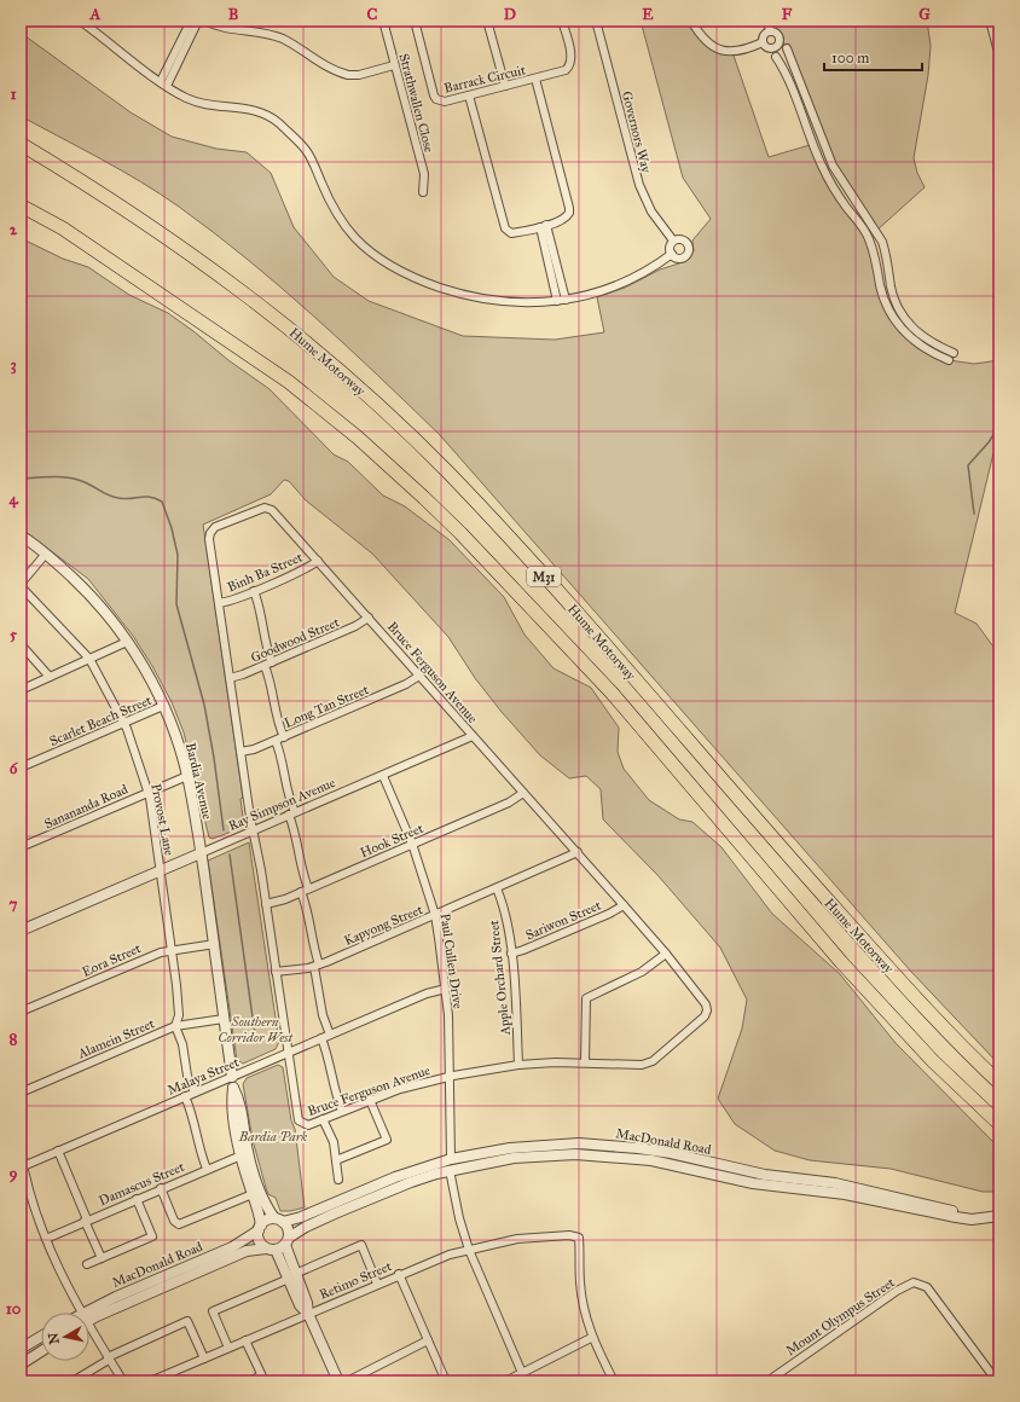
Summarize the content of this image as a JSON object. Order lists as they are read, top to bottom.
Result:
{
  "streets": {
    "highway": ["Hume Motorway", "M31"],
    "street": [
      "Barrack Circuit",
      "Strathwallen Close",
      "Governors Way",
      "Binh Ba Street",
      "Goodwood Street",
      "Bruce Ferguson Avenue",
      "Long Tan Street",
      "Scarlet Beach Street",
      "Bardia Avenue",
      "Ray Simpson Avenue",
      "Sanananda Road",
      "Provost Lane",
      "Hook Street",
      "Sariwon Street",
      "Kapyong Street",
      "Eora Street",
      "Paul Cullen Drive",
      "Apple Orchard Street",
      "Alamein Street",
      "Malaya Street",
      "MacDonald Road",
      "Damascus Street",
      "Retimo Street",
      "Mount Olympus Street"
    ]
  },
  "crossings": [
    ["Binh Ba Street", "Bruce Ferguson Avenue"],
    ["Goodwood Street", "Bruce Ferguson Avenue"],
    ["Bruce Ferguson Avenue", "Long Tan Street"],
    ["Bruce Ferguson Avenue", "Ray Simpson Avenue"],
    ["Bruce Ferguson Avenue", "Hook Street"],
    ["Bruce Ferguson Avenue", "Sariwon Street"],
    ["Bruce Ferguson Avenue", "Kapyong Street"],
    ["Bruce Ferguson Avenue", "Paul Cullen Drive"],
    ["Bruce Ferguson Avenue", "Apple Orchard Street"],
    ["Bruce Ferguson Avenue", "Malaya Street"],
    ["Scarlet Beach Street", "Bardia Avenue"],
    ["Scarlet Beach Street", "Provost Lane"],
    ["Bardia Avenue", "Ray Simpson Avenue"],
    ["Bardia Avenue", "Sanananda Road"],
    ["Bardia Avenue", "Eora Street"],
    ["Bardia Avenue", "Alamein Street"],
    ["Bardia Avenue", "Malaya Street"],
    ["Bardia Avenue", "MacDonald Road"],
    ["Bardia Avenue", "Damascus Street"],
    ["Ray Simpson Avenue", "Provost Lane"],
    ["Ray Simpson Avenue", "Paul Cullen Drive"],
    ["Sanananda Road", "Provost Lane"],
    ["Provost Lane", "Eora Street"],
    ["Provost Lane", "Alamein Street"],
    ["Provost Lane", "Malaya Street"],
    ["Hook Street", "Paul Cullen Drive"],
    ["Sariwon Street", "Apple Orchard Street"],
    ["Kapyong Street", "Paul Cullen Drive"],
    ["Kapyong Street", "Apple Orchard Street"],
    ["Paul Cullen Drive", "Malaya Street"],
    ["Paul Cullen Drive", "MacDonald Road"]
  ],
  "parks": ["Southern Corridor West", "Bardia Park"],
  "scale_bar": "100 m",
  "north": "left",
  "grid": {
    "columns": [
      "A",
      "B",
      "C",
      "D",
      "E",
      "F",
      "G"
    ],
    "rows": [
      "1",
      "2",
      "3",
      "4",
      "5",
      "6",
      "7",
      "8",
      "9",
      "10"
    ]
  }
}
